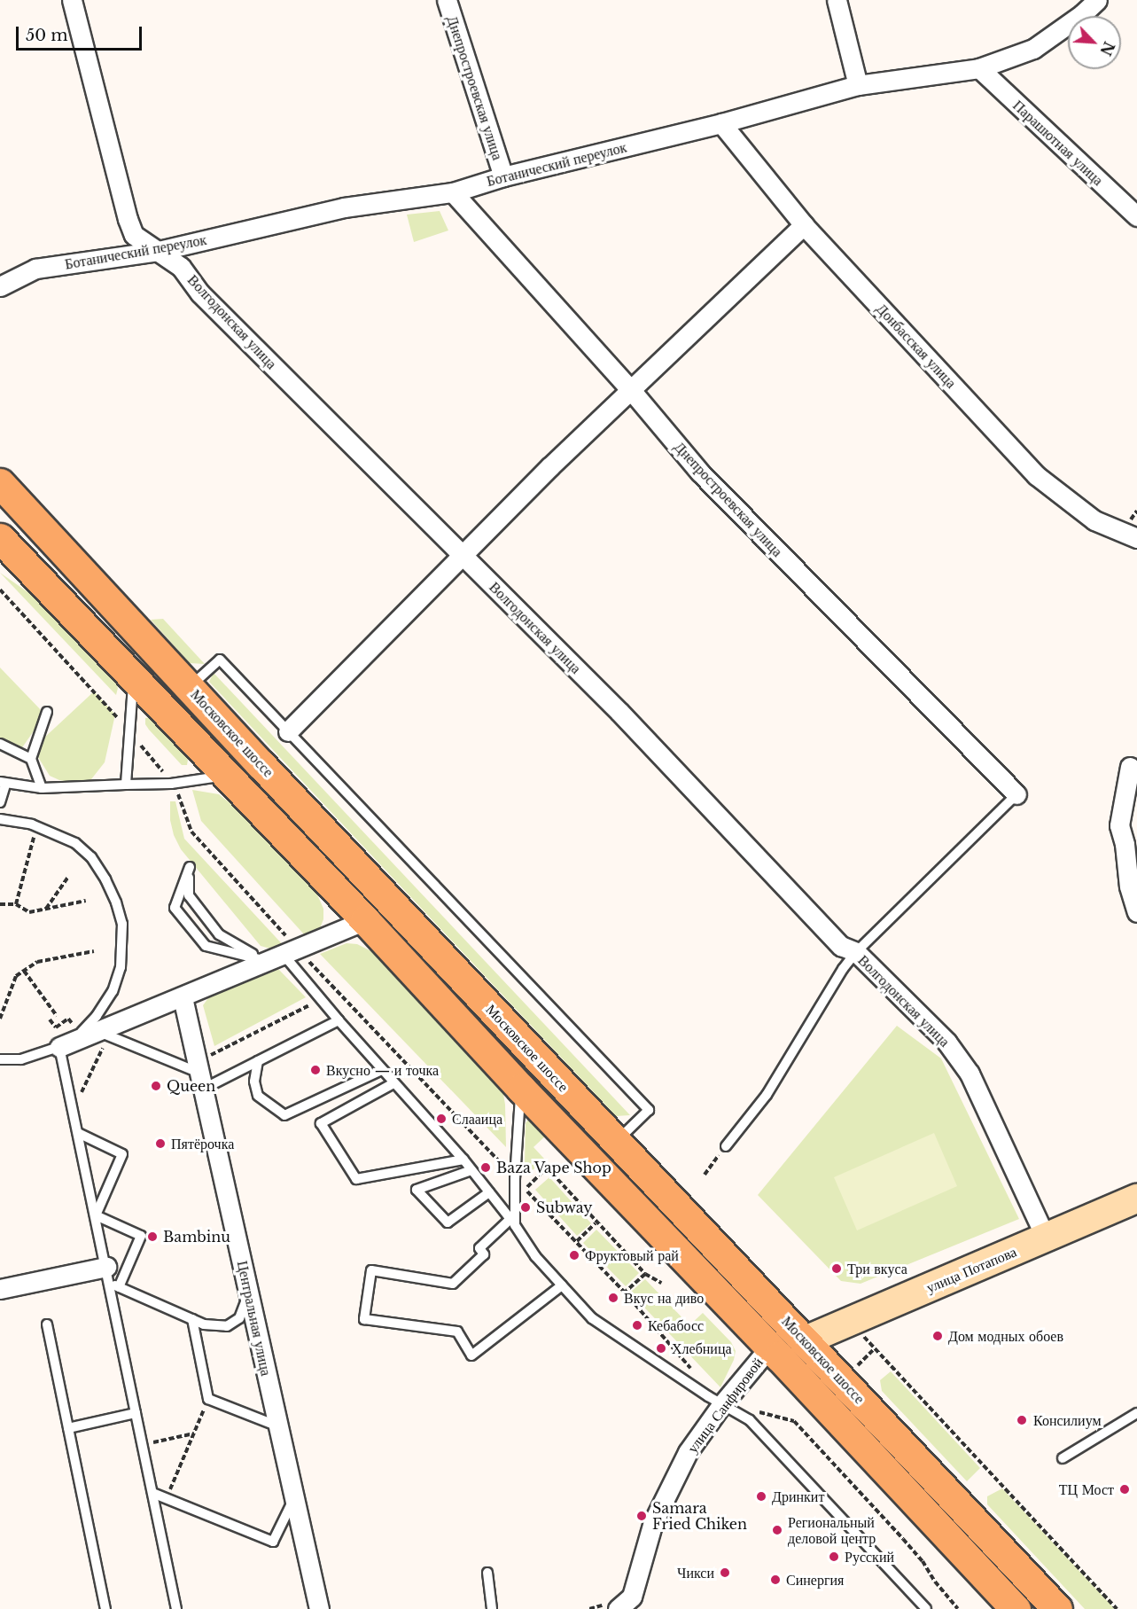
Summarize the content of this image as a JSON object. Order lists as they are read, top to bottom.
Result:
{
  "streets": {
    "main road": ["Московское шоссе"],
    "street": [
      "Днепростроевская улица",
      "Парашютная улица",
      "Ботанический переулок",
      "Волгодонская улица",
      "Донбасская улица",
      "улица Потапова",
      "Центральная улица",
      "улица Санфировой"
    ]
  },
  "crossings": [
    ["Днепростроевская улица", "Ботанический переулок"],
    ["Парашютная улица", "Ботанический переулок"],
    ["Ботанический переулок", "Волгодонская улица"],
    ["Ботанический переулок", "Донбасская улица"],
    ["Волгодонская улица", "улица Потапова"],
    ["Московское шоссе", "улица Потапова"],
    ["Московское шоссе", "улица Санфировой"],
    ["улица Потапова", "улица Санфировой"]
  ],
  "places": [
    "Вкусно — и точка",
    "Queen",
    "Слааица",
    "Пятёрочка",
    "Baza Vape Shop",
    "Subway",
    "Bambinu",
    "Фруктовый рай",
    "Три вкуса",
    "Вкус на диво",
    "Кебабосс",
    "Дом модных обоев",
    "Хлебница",
    "Консилиум",
    "ТЦ Мост",
    "Дринкит",
    "Samara Fried Chiken",
    "Региональный деловой центр",
    "Русский",
    "Чикси",
    "Синергия"
  ],
  "scale_bar": "50 m",
  "north": "bottom right"
}
